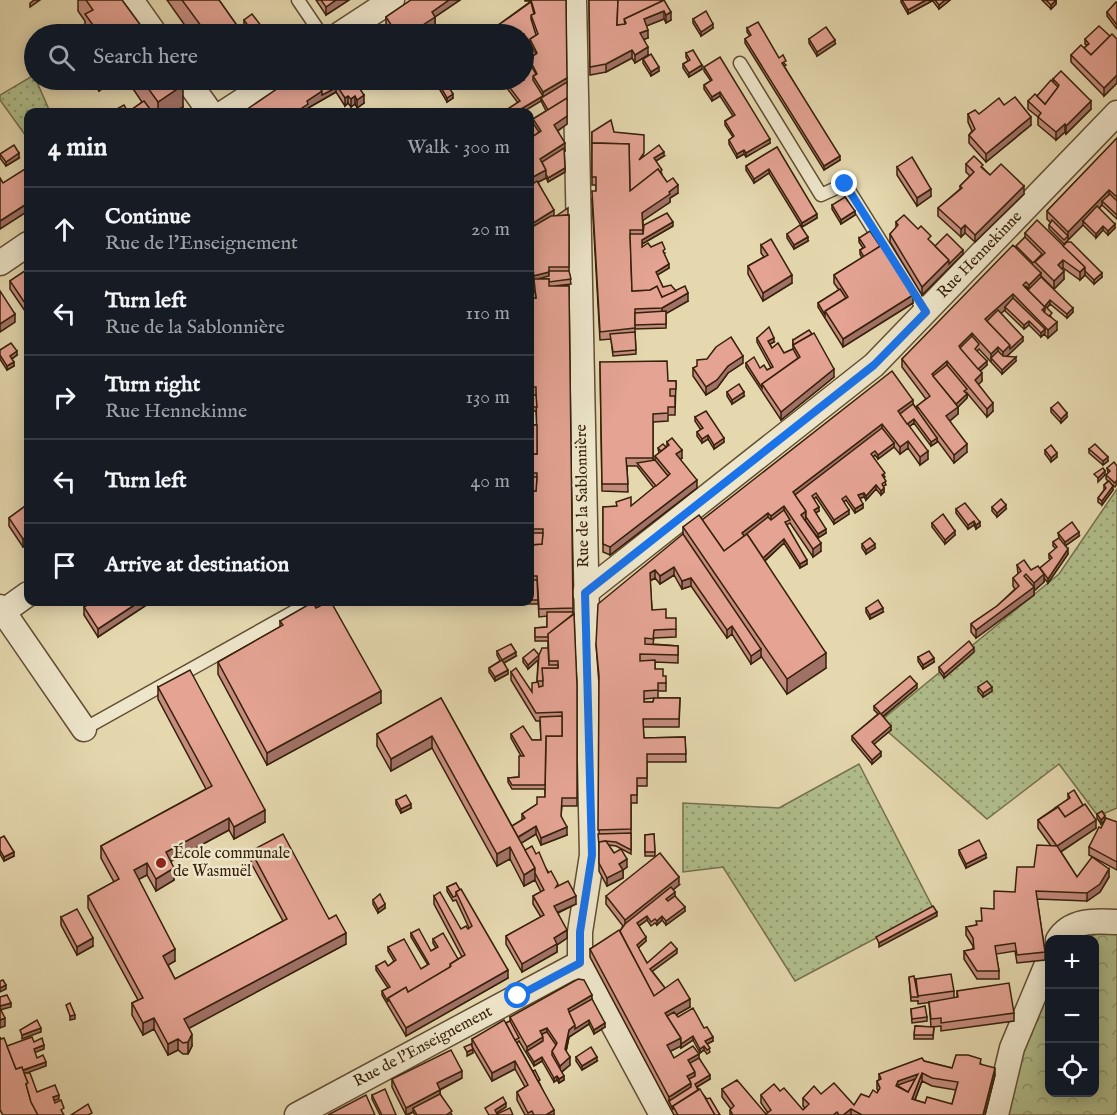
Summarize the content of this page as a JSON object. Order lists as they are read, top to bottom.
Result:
{
  "streets": {
    "street": ["Rue Hennekinne", "Rue de la Sablonnière", "Rue de l'Enseignement"]
  },
  "crossings": [
    ["Rue Hennekinne", "Rue de la Sablonnière"],
    ["Rue de la Sablonnière", "Rue de l'Enseignement"]
  ],
  "places": ["École communale de Wasmuël"],
  "page": {
    "search": "Search here",
    "heading": ["4 min", "Walk · 300 m"],
    "list": [
      ["Continue", "Rue de l'Enseignement", "20 m"],
      ["Turn left", "Rue de la Sablonnière", "110 m"],
      ["Turn right", "Rue Hennekinne", "130 m"],
      ["Turn left", "40 m"],
      "Arrive at destination"
    ],
    "map_buttons": ["+", "−"]
  }
}
